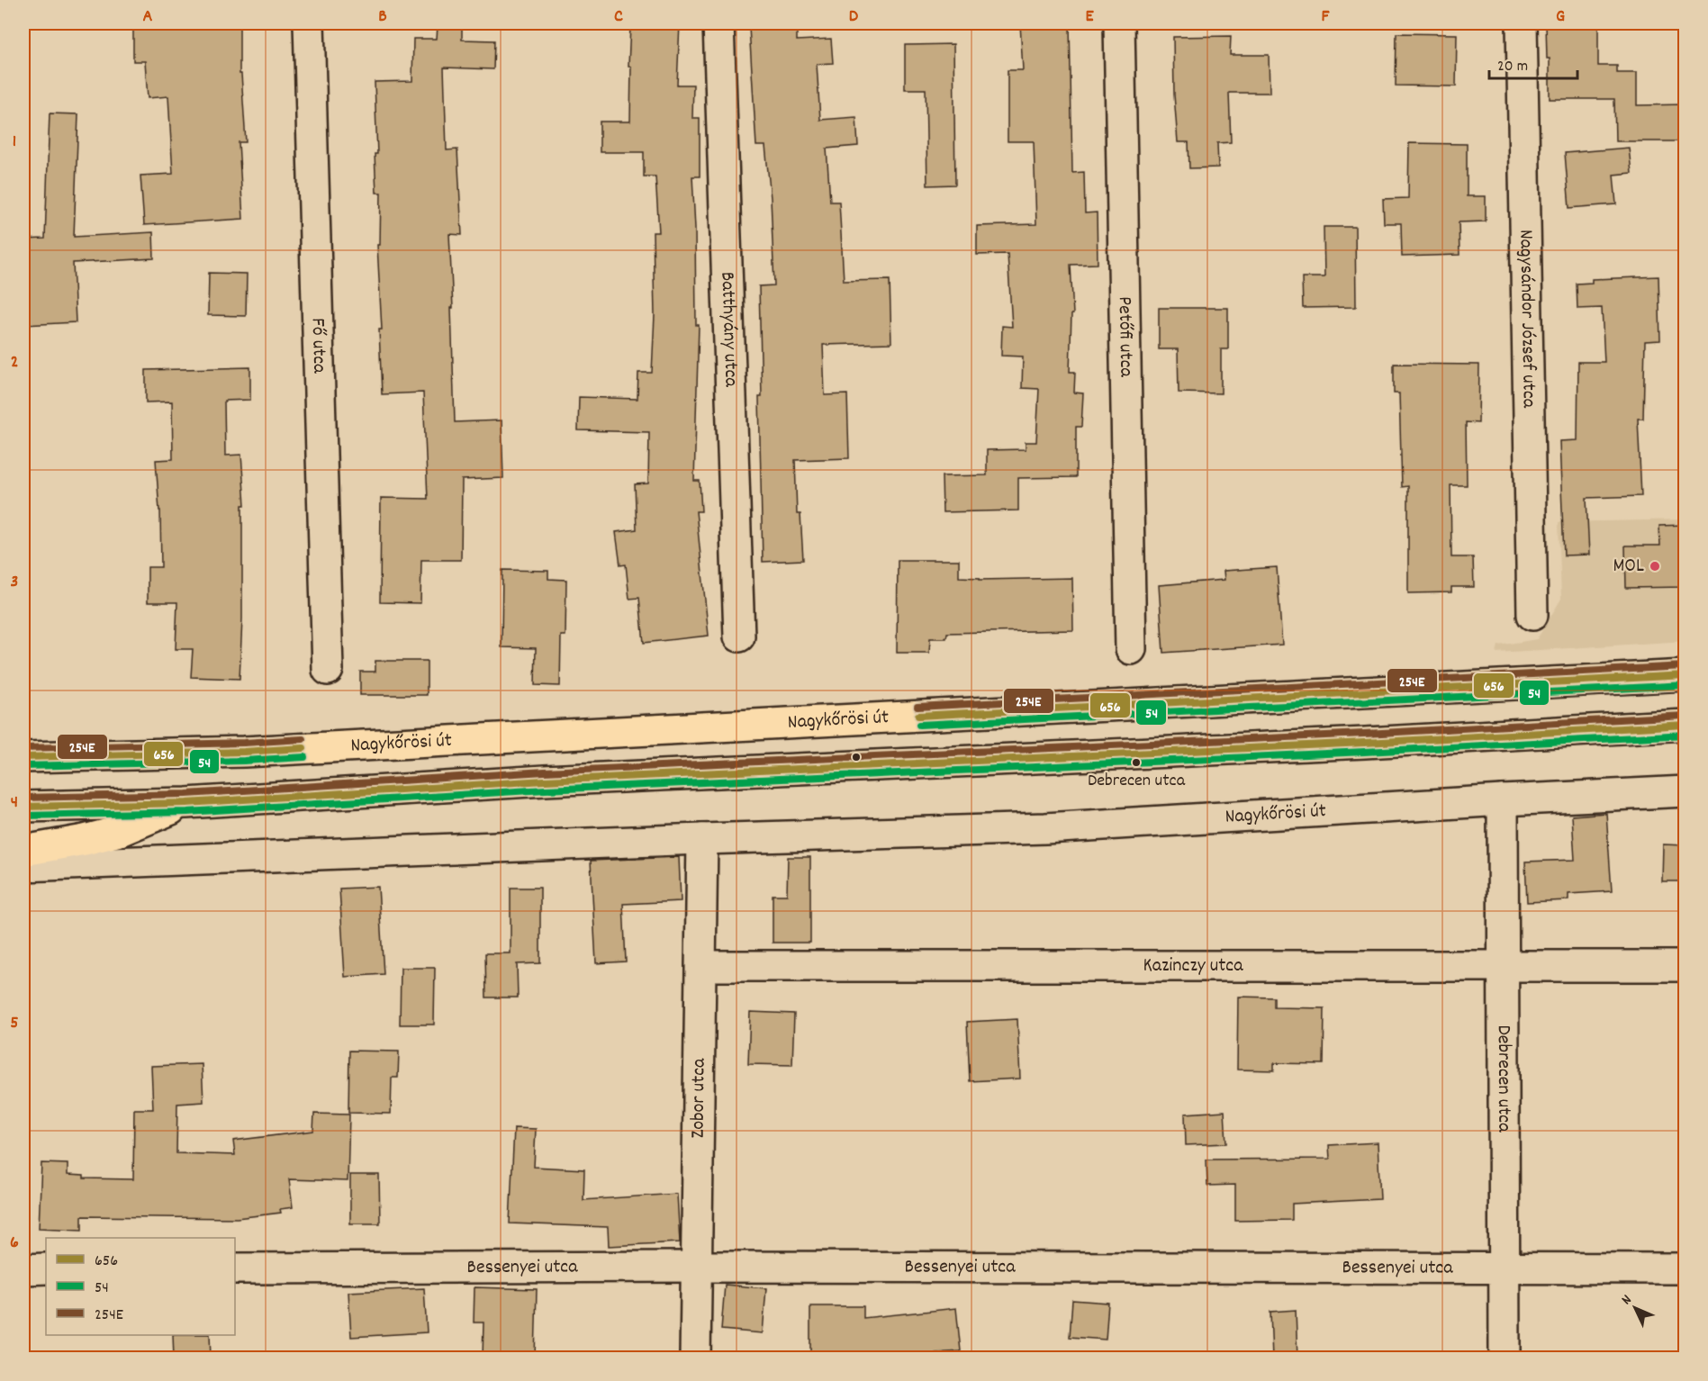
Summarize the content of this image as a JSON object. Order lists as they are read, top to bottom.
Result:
{
  "streets": {
    "main road": ["Nagykőrösi út"],
    "street": [
      "Nagysándor József utca",
      "Batthyány utca",
      "Petőfi utca",
      "Fő utca",
      "Kazinczy utca",
      "Debrecen utca",
      "Zobor utca",
      "Bessenyei utca"
    ]
  },
  "crossings": [
    ["Nagykőrösi út", "Debrecen utca"],
    ["Nagykőrösi út", "Zobor utca"],
    ["Kazinczy utca", "Debrecen utca"],
    ["Kazinczy utca", "Zobor utca"],
    ["Debrecen utca", "Bessenyei utca"],
    ["Zobor utca", "Bessenyei utca"]
  ],
  "places": ["MOL", "Debrecen utca"],
  "lines": ["transit line 254E", "transit line 656", "transit line 54"],
  "legend": ["656", "54", "254E"],
  "scale_bar": "20 m",
  "north": "top left",
  "grid": {
    "columns": [
      "A",
      "B",
      "C",
      "D",
      "E",
      "F",
      "G"
    ],
    "rows": [
      "1",
      "2",
      "3",
      "4",
      "5",
      "6"
    ]
  }
}
